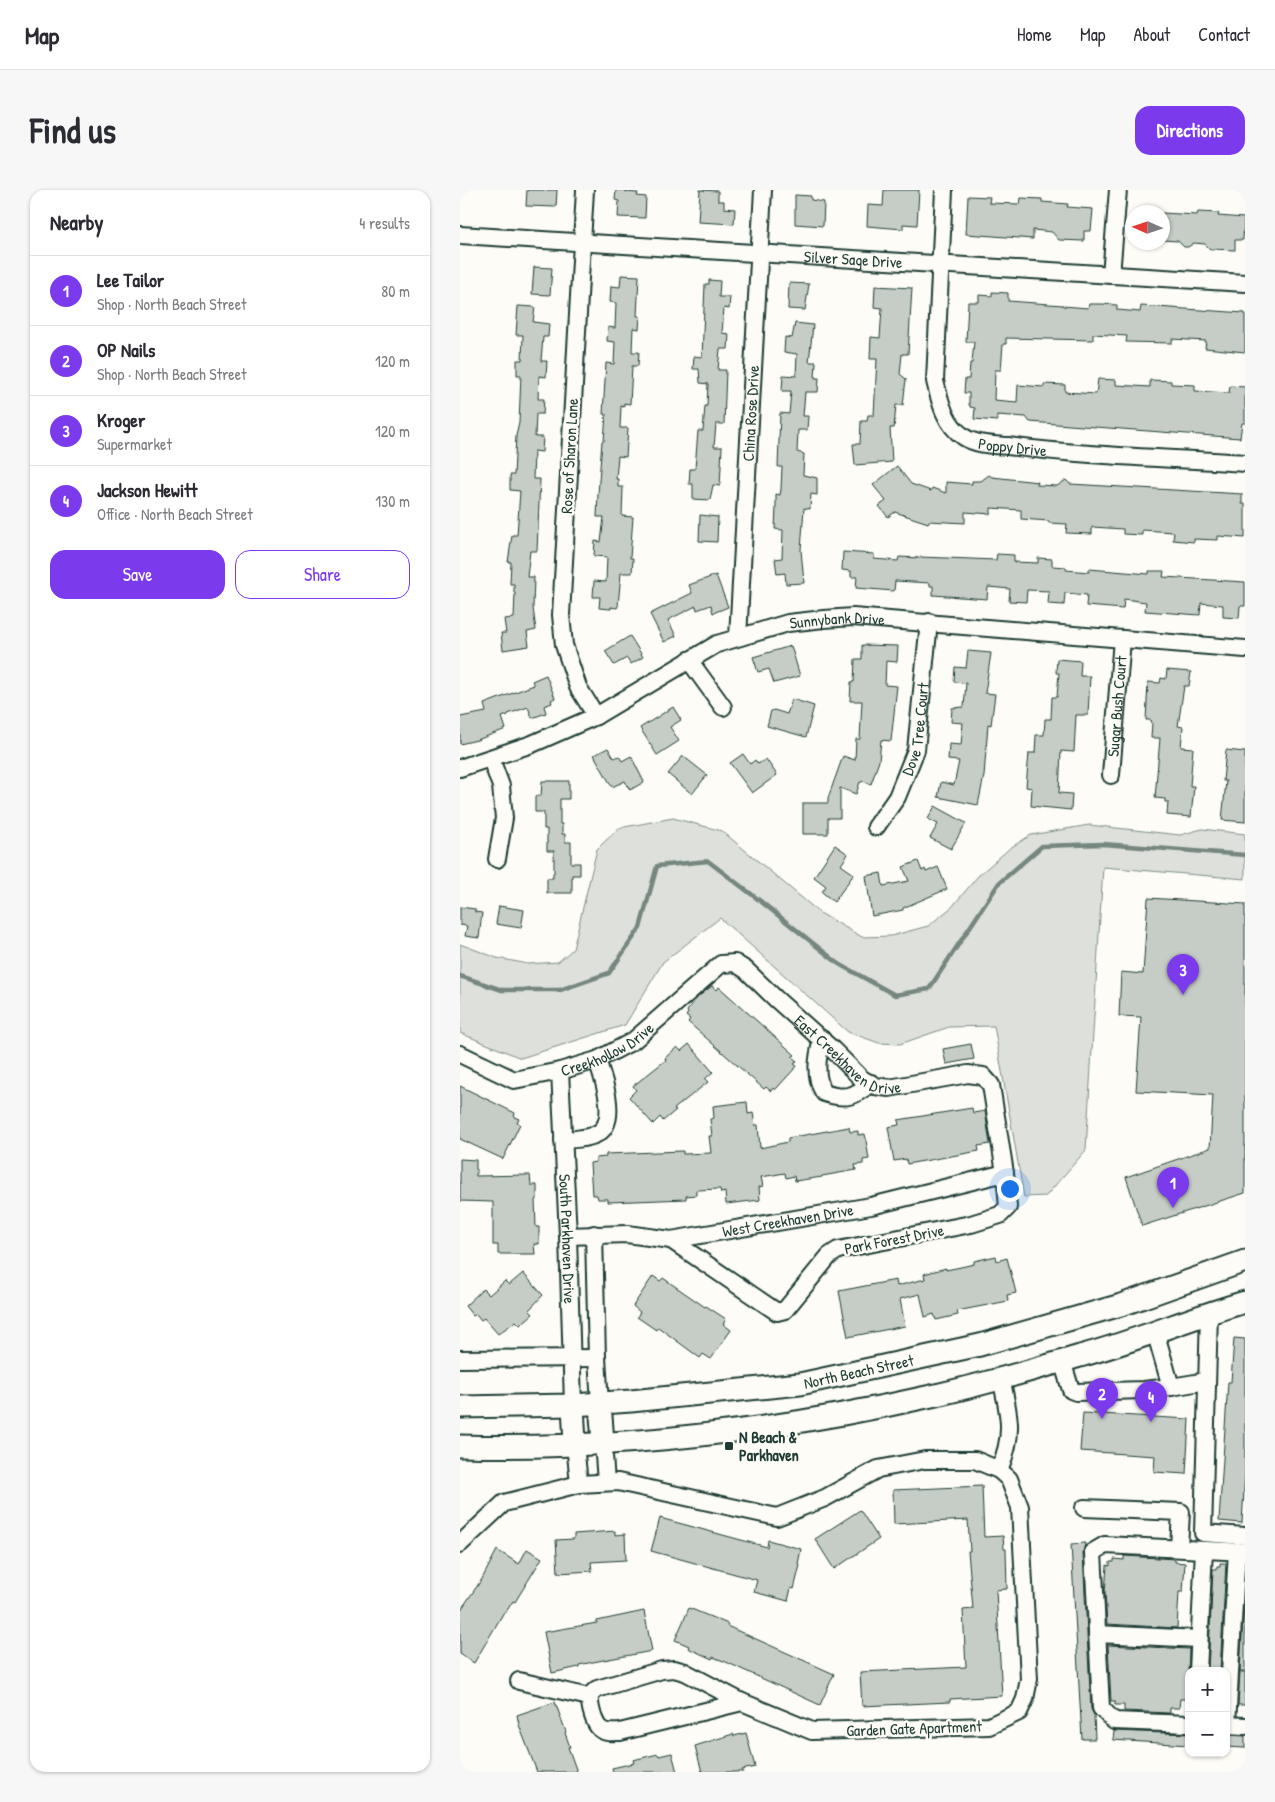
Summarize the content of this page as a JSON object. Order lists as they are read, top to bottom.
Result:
{
  "streets": {
    "main road": ["North Beach Street"],
    "street": [
      "Silver Sage Drive",
      "China Rose Drive",
      "Poppy Drive",
      "Rose of Sharon Lane",
      "Sunnybank Drive",
      "Sugar Bush Court",
      "Dove Tree Court",
      "Creekhollow Drive",
      "East Creekhaven Drive",
      "West Creekhaven Drive",
      "South Parkhaven Drive",
      "Park Forest Drive",
      "Garden Gate Apartment"
    ]
  },
  "crossings": [
    ["Silver Sage Drive", "China Rose Drive"],
    ["Silver Sage Drive", "Poppy Drive"],
    ["Silver Sage Drive", "Rose of Sharon Lane"],
    ["China Rose Drive", "Sunnybank Drive"],
    ["Rose of Sharon Lane", "Sunnybank Drive"],
    ["Sunnybank Drive", "Sugar Bush Court"],
    ["Sunnybank Drive", "Dove Tree Court"],
    ["Creekhollow Drive", "East Creekhaven Drive"],
    ["Creekhollow Drive", "South Parkhaven Drive"],
    ["East Creekhaven Drive", "West Creekhaven Drive"],
    ["East Creekhaven Drive", "Park Forest Drive"],
    ["West Creekhaven Drive", "South Parkhaven Drive"],
    ["West Creekhaven Drive", "Park Forest Drive"],
    ["South Parkhaven Drive", "North Beach Street"]
  ],
  "places": {
    "transit": ["N Beach & Parkhaven"]
  },
  "north": "left",
  "page": {
    "header": "Map",
    "nav": [
      "Home",
      "Map",
      "About",
      "Contact"
    ],
    "buttons": [
      "Directions",
      ["Save", "Share"]
    ],
    "title": "Find us",
    "heading": ["Nearby", "4 results"],
    "list": [
      {
        "mark": "1",
        "name": "Lee Tailor",
        "note": "Shop · North Beach Street",
        "value": "80 m"
      },
      {
        "mark": "2",
        "name": "OP Nails",
        "note": "Shop · North Beach Street",
        "value": "120 m"
      },
      {
        "mark": "3",
        "name": "Kroger",
        "note": "Supermarket",
        "value": "120 m"
      },
      {
        "mark": "4",
        "name": "Jackson Hewitt",
        "note": "Office · North Beach Street",
        "value": "130 m"
      }
    ],
    "pins": [
      "3",
      "1",
      "2",
      "4"
    ],
    "map_buttons": ["+", "−"]
  }
}
